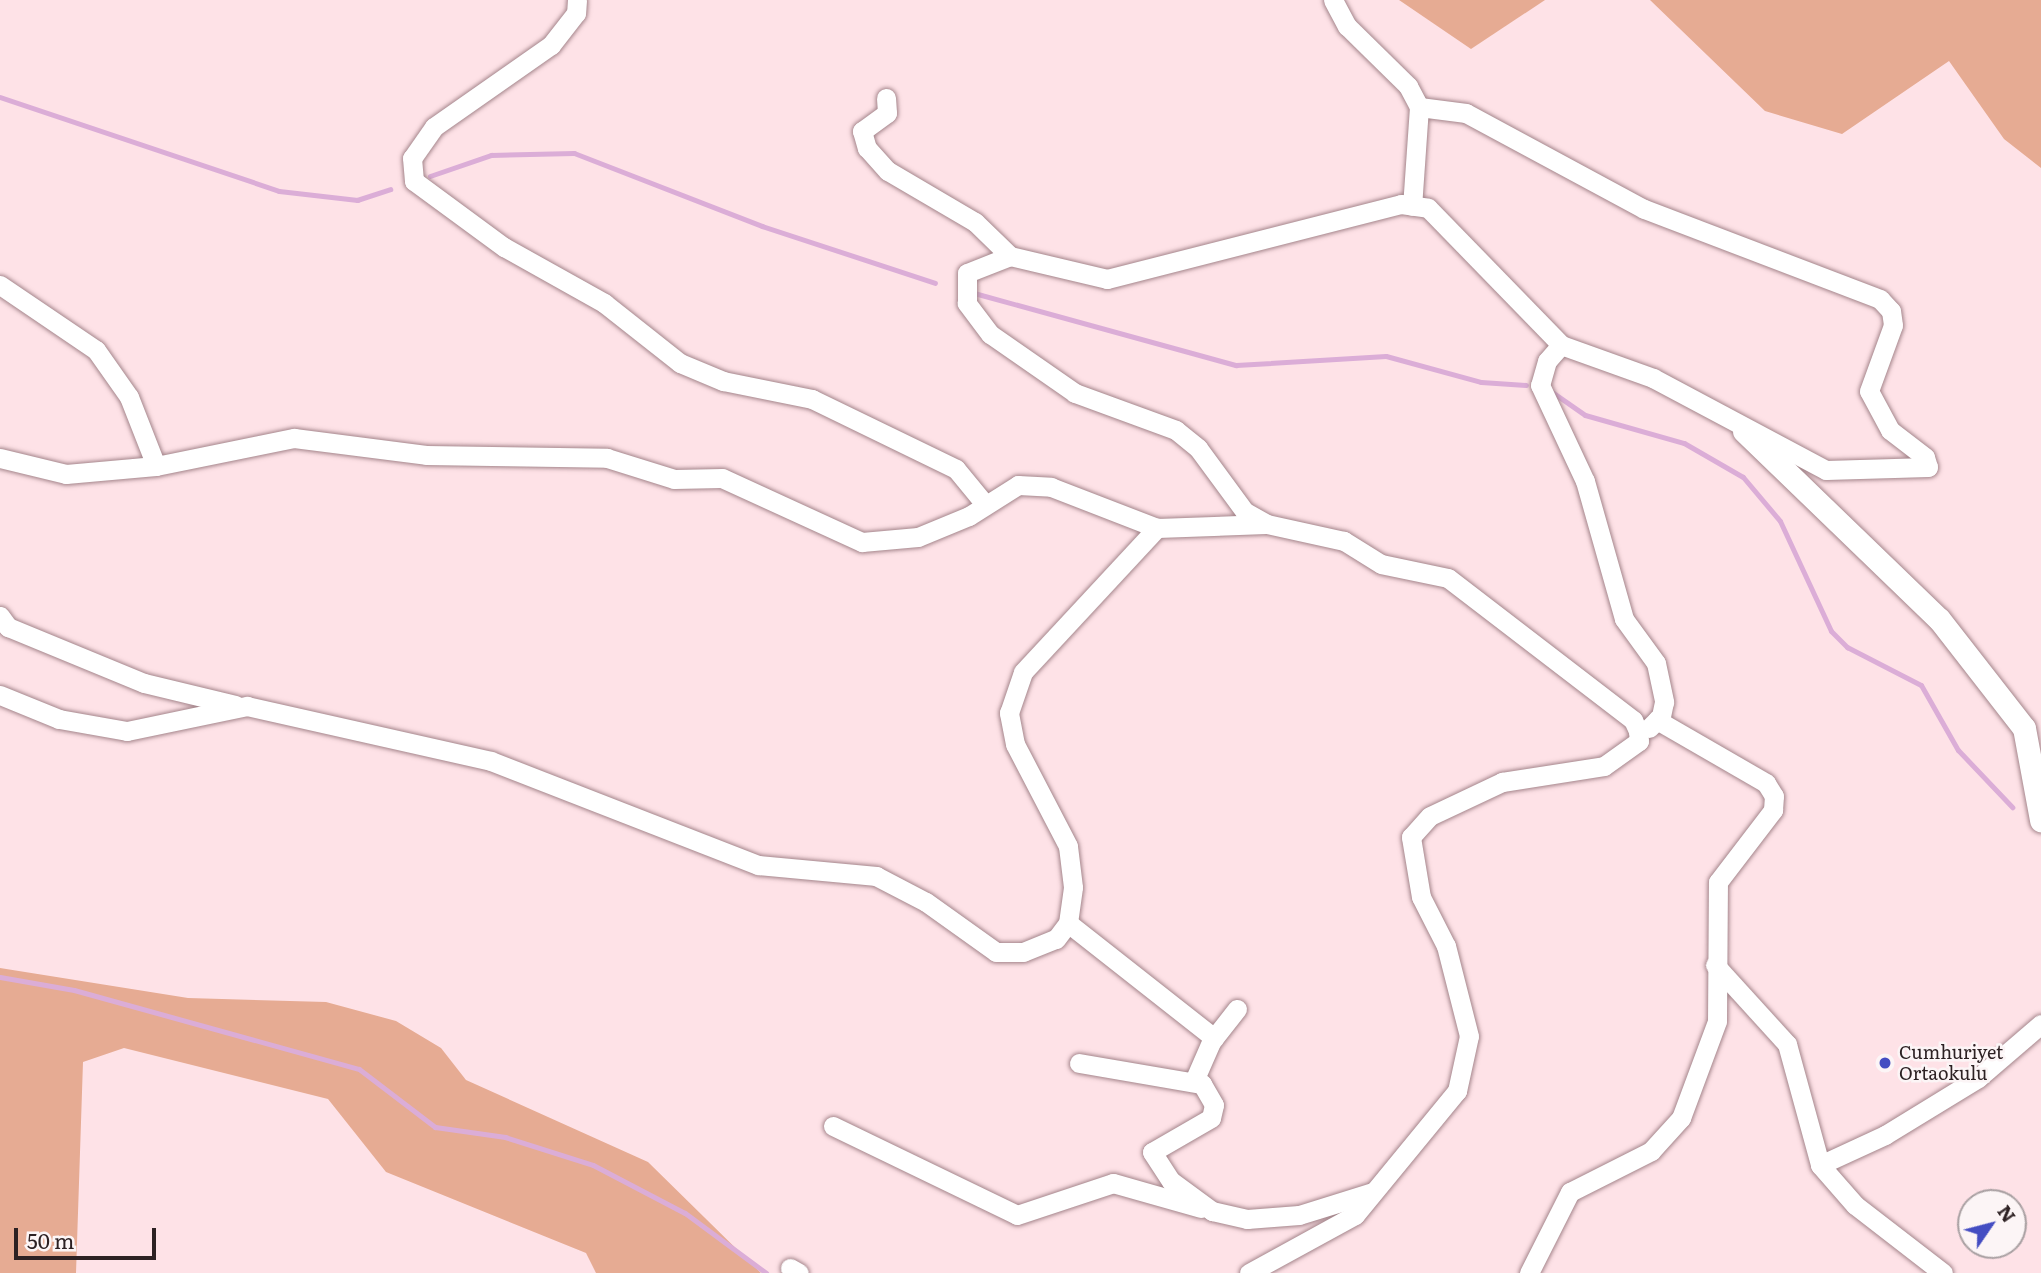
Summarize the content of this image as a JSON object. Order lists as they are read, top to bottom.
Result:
{
  "places": ["Cumhuriyet Ortaokulu"],
  "scale_bar": "50 m",
  "north": "top right"
}
